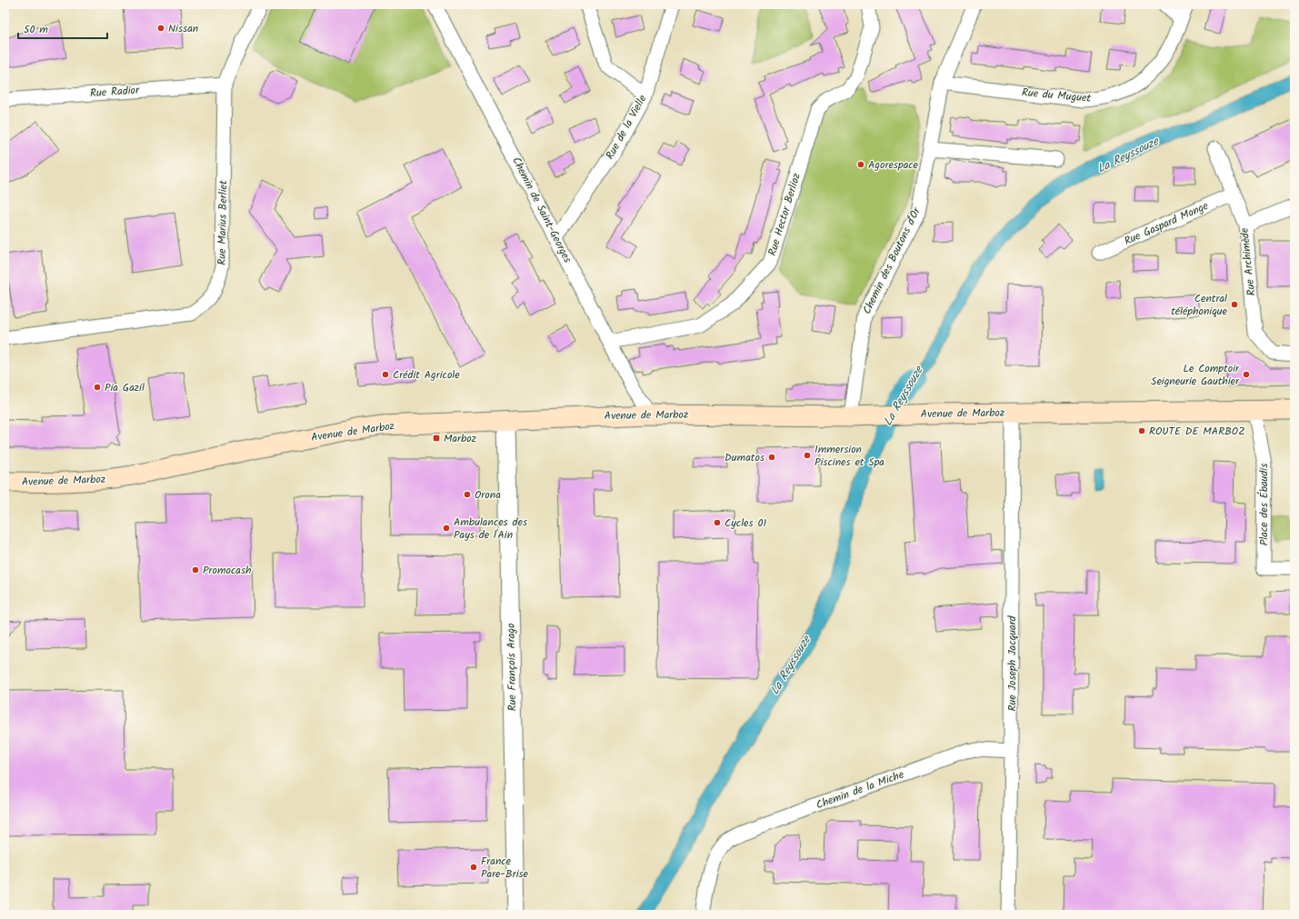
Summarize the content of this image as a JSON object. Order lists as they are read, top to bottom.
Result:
{
  "streets": {
    "main road": ["Avenue de Marboz"],
    "street": [
      "Rue Radior",
      "Rue du Muguet",
      "Rue de la Vielle",
      "Chemin de Saint-Georges",
      "Rue Hector Berlioz",
      "Rue Marius Berliet",
      "Rue Gaspard Monge",
      "Chemin des Boutons d'Or",
      "Rue Archimède",
      "Place des Ébaudis",
      "Rue Joseph Jacquard",
      "Rue François Arago",
      "Chemin de la Miche"
    ]
  },
  "crossings": [
    ["Rue Radior", "Rue Marius Berliet"],
    ["Rue du Muguet", "Chemin des Boutons d'Or"],
    ["Rue de la Vielle", "Chemin de Saint-Georges"],
    ["Chemin de Saint-Georges", "Rue Hector Berlioz"],
    ["Chemin de Saint-Georges", "Avenue de Marboz"],
    ["Rue Gaspard Monge", "Rue Archimède"],
    ["Chemin des Boutons d'Or", "Avenue de Marboz"],
    ["Avenue de Marboz", "Place des Ébaudis"],
    ["Avenue de Marboz", "Rue Joseph Jacquard"],
    ["Avenue de Marboz", "Rue François Arago"],
    ["Rue Joseph Jacquard", "Chemin de la Miche"]
  ],
  "water": ["La Reyssouze"],
  "places": {
    "other": [
      "Nissan",
      "Agorespace",
      "Central téléphonique",
      "Crédit Agricole",
      "Le Comptoir Seigneurie Gauthier",
      "Pia Gazil",
      "ROUTE DE MARBOZ",
      "Immersion Piscines et Spa",
      "Dumatos",
      "Orona",
      "Cycles 01",
      "Ambulances des Pays de l'Ain",
      "Promocash",
      "France Pare-Brise"
    ],
    "transit": ["Marboz"]
  },
  "scale_bar": "50 m"
}
